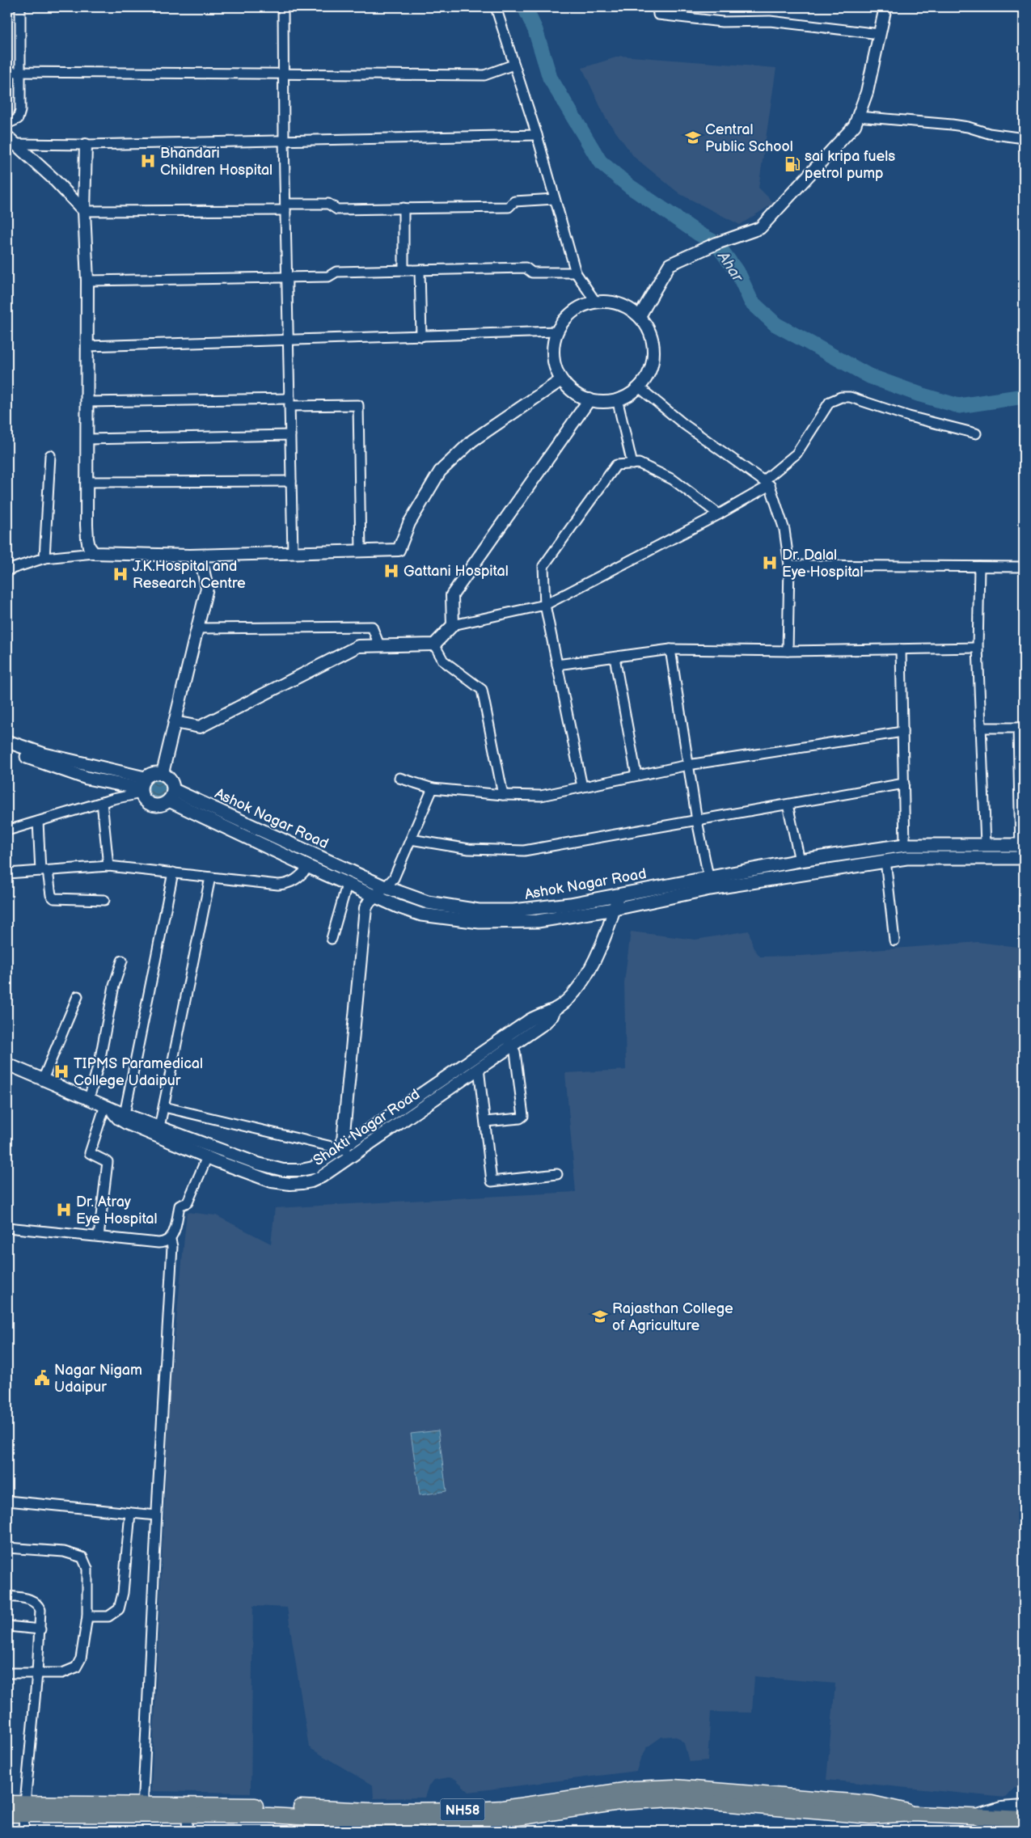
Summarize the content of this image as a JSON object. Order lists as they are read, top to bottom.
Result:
{
  "streets": {
    "highway": ["NH58"],
    "main road": ["Ashok Nagar Road"],
    "street": ["Shakti Nagar Road"]
  },
  "crossings": [
    ["Ashok Nagar Road", "Shakti Nagar Road"]
  ],
  "water": ["Ahar"],
  "places": {
    "school or university": ["Central Public School", "Rajasthan College of Agriculture"],
    "hospital": [
      "Bhandari Children Hospital",
      "Dr. Dalal Eye Hospital",
      "Gattani Hospital",
      "J.K.Hospital and Research Centre",
      "TIPMS Paramedical College Udaipur",
      "Dr. Atray Eye Hospital"
    ],
    "fuel station": ["sai kripa fuels petrol pump"],
    "public building": ["Nagar Nigam Udaipur"]
  }
}
